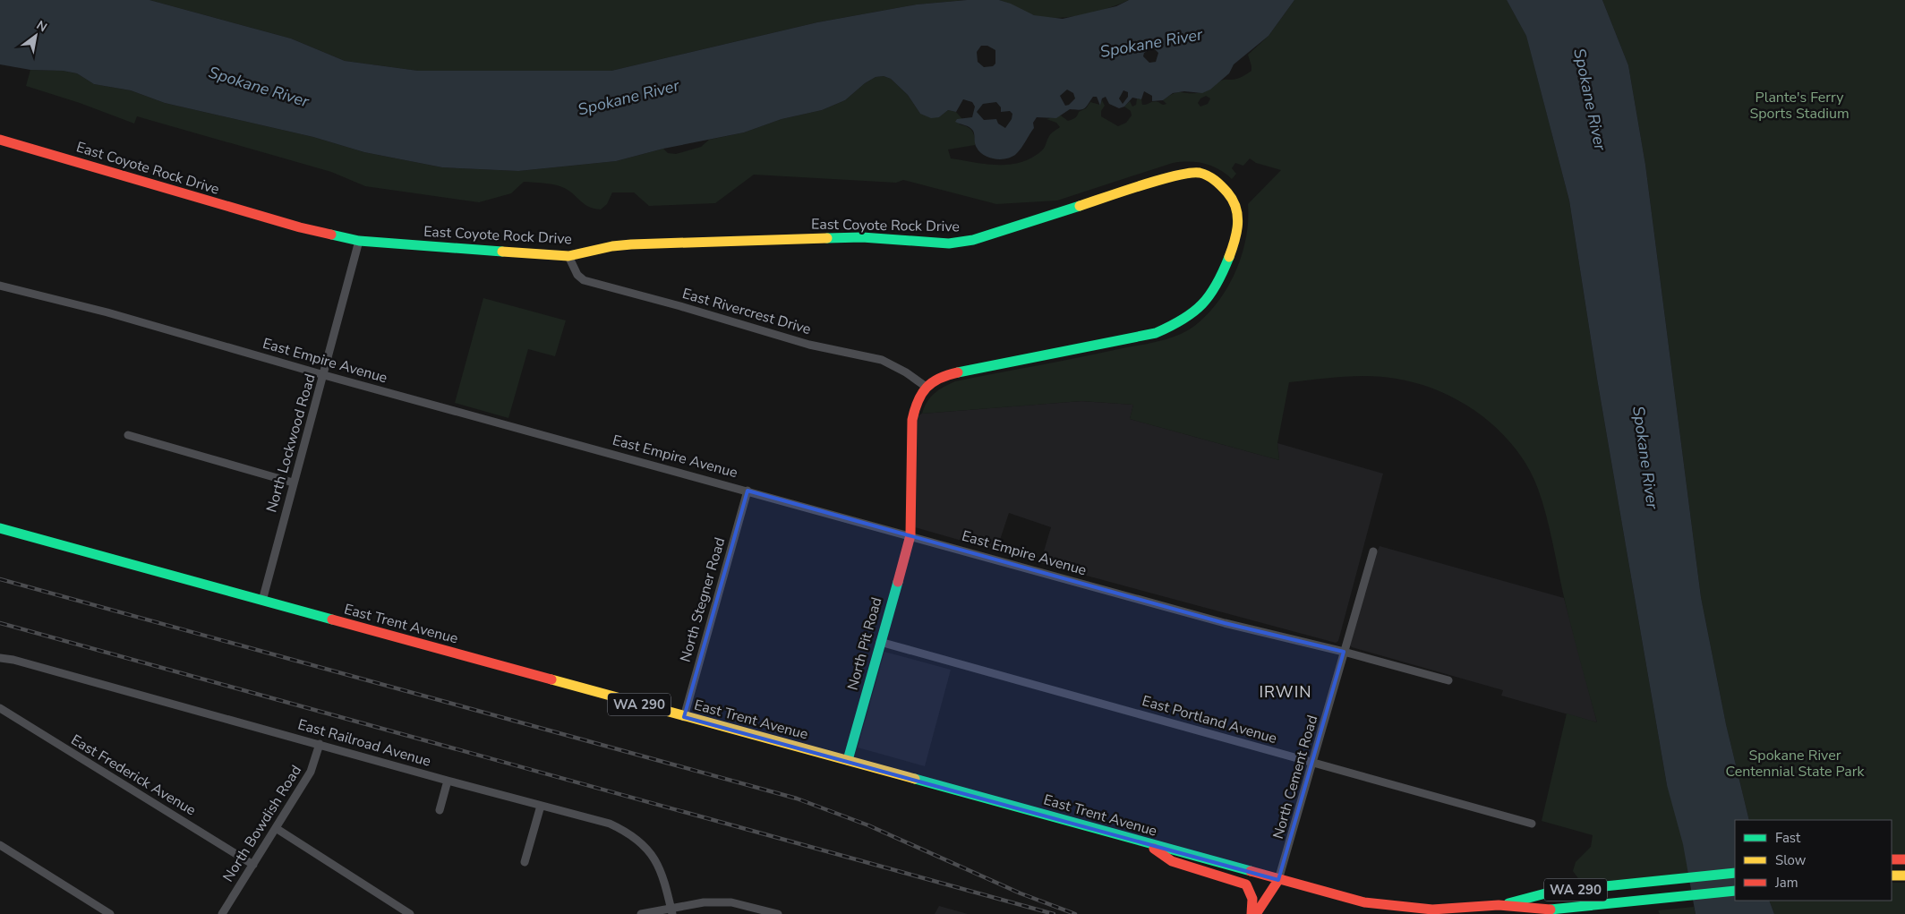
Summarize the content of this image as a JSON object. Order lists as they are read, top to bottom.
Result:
{
  "streets": {
    "main road": [
      "East Coyote Rock Drive",
      "East Trent Avenue",
      "North Pit Road",
      "WA 290"
    ],
    "street": [
      "East Rivercrest Drive",
      "East Empire Avenue",
      "North Lockwood Road",
      "North Stegner Road",
      "East Portland Avenue",
      "East Railroad Avenue",
      "East Frederick Avenue",
      "North Cement Road",
      "North Bowdish Road"
    ]
  },
  "crossings": [
    ["East Coyote Rock Drive", "East Rivercrest Drive"],
    ["East Coyote Rock Drive", "North Lockwood Road"],
    ["East Empire Avenue", "North Lockwood Road"],
    ["East Empire Avenue", "North Stegner Road"],
    ["East Empire Avenue", "North Pit Road"],
    ["East Empire Avenue", "North Cement Road"],
    ["North Lockwood Road", "East Trent Avenue"],
    ["North Stegner Road", "East Trent Avenue"],
    ["East Trent Avenue", "North Pit Road"],
    ["East Trent Avenue", "North Cement Road"],
    ["North Pit Road", "East Portland Avenue"],
    ["East Portland Avenue", "North Cement Road"],
    ["East Railroad Avenue", "North Bowdish Road"],
    ["East Frederick Avenue", "North Bowdish Road"]
  ],
  "districts": ["IRWIN"],
  "water": ["Spokane River"],
  "parks": ["Plante's Ferry Sports Stadium", "Spokane River Centennial State Park"],
  "legend": ["Fast", "Slow", "Jam"],
  "north": "top right"
}
